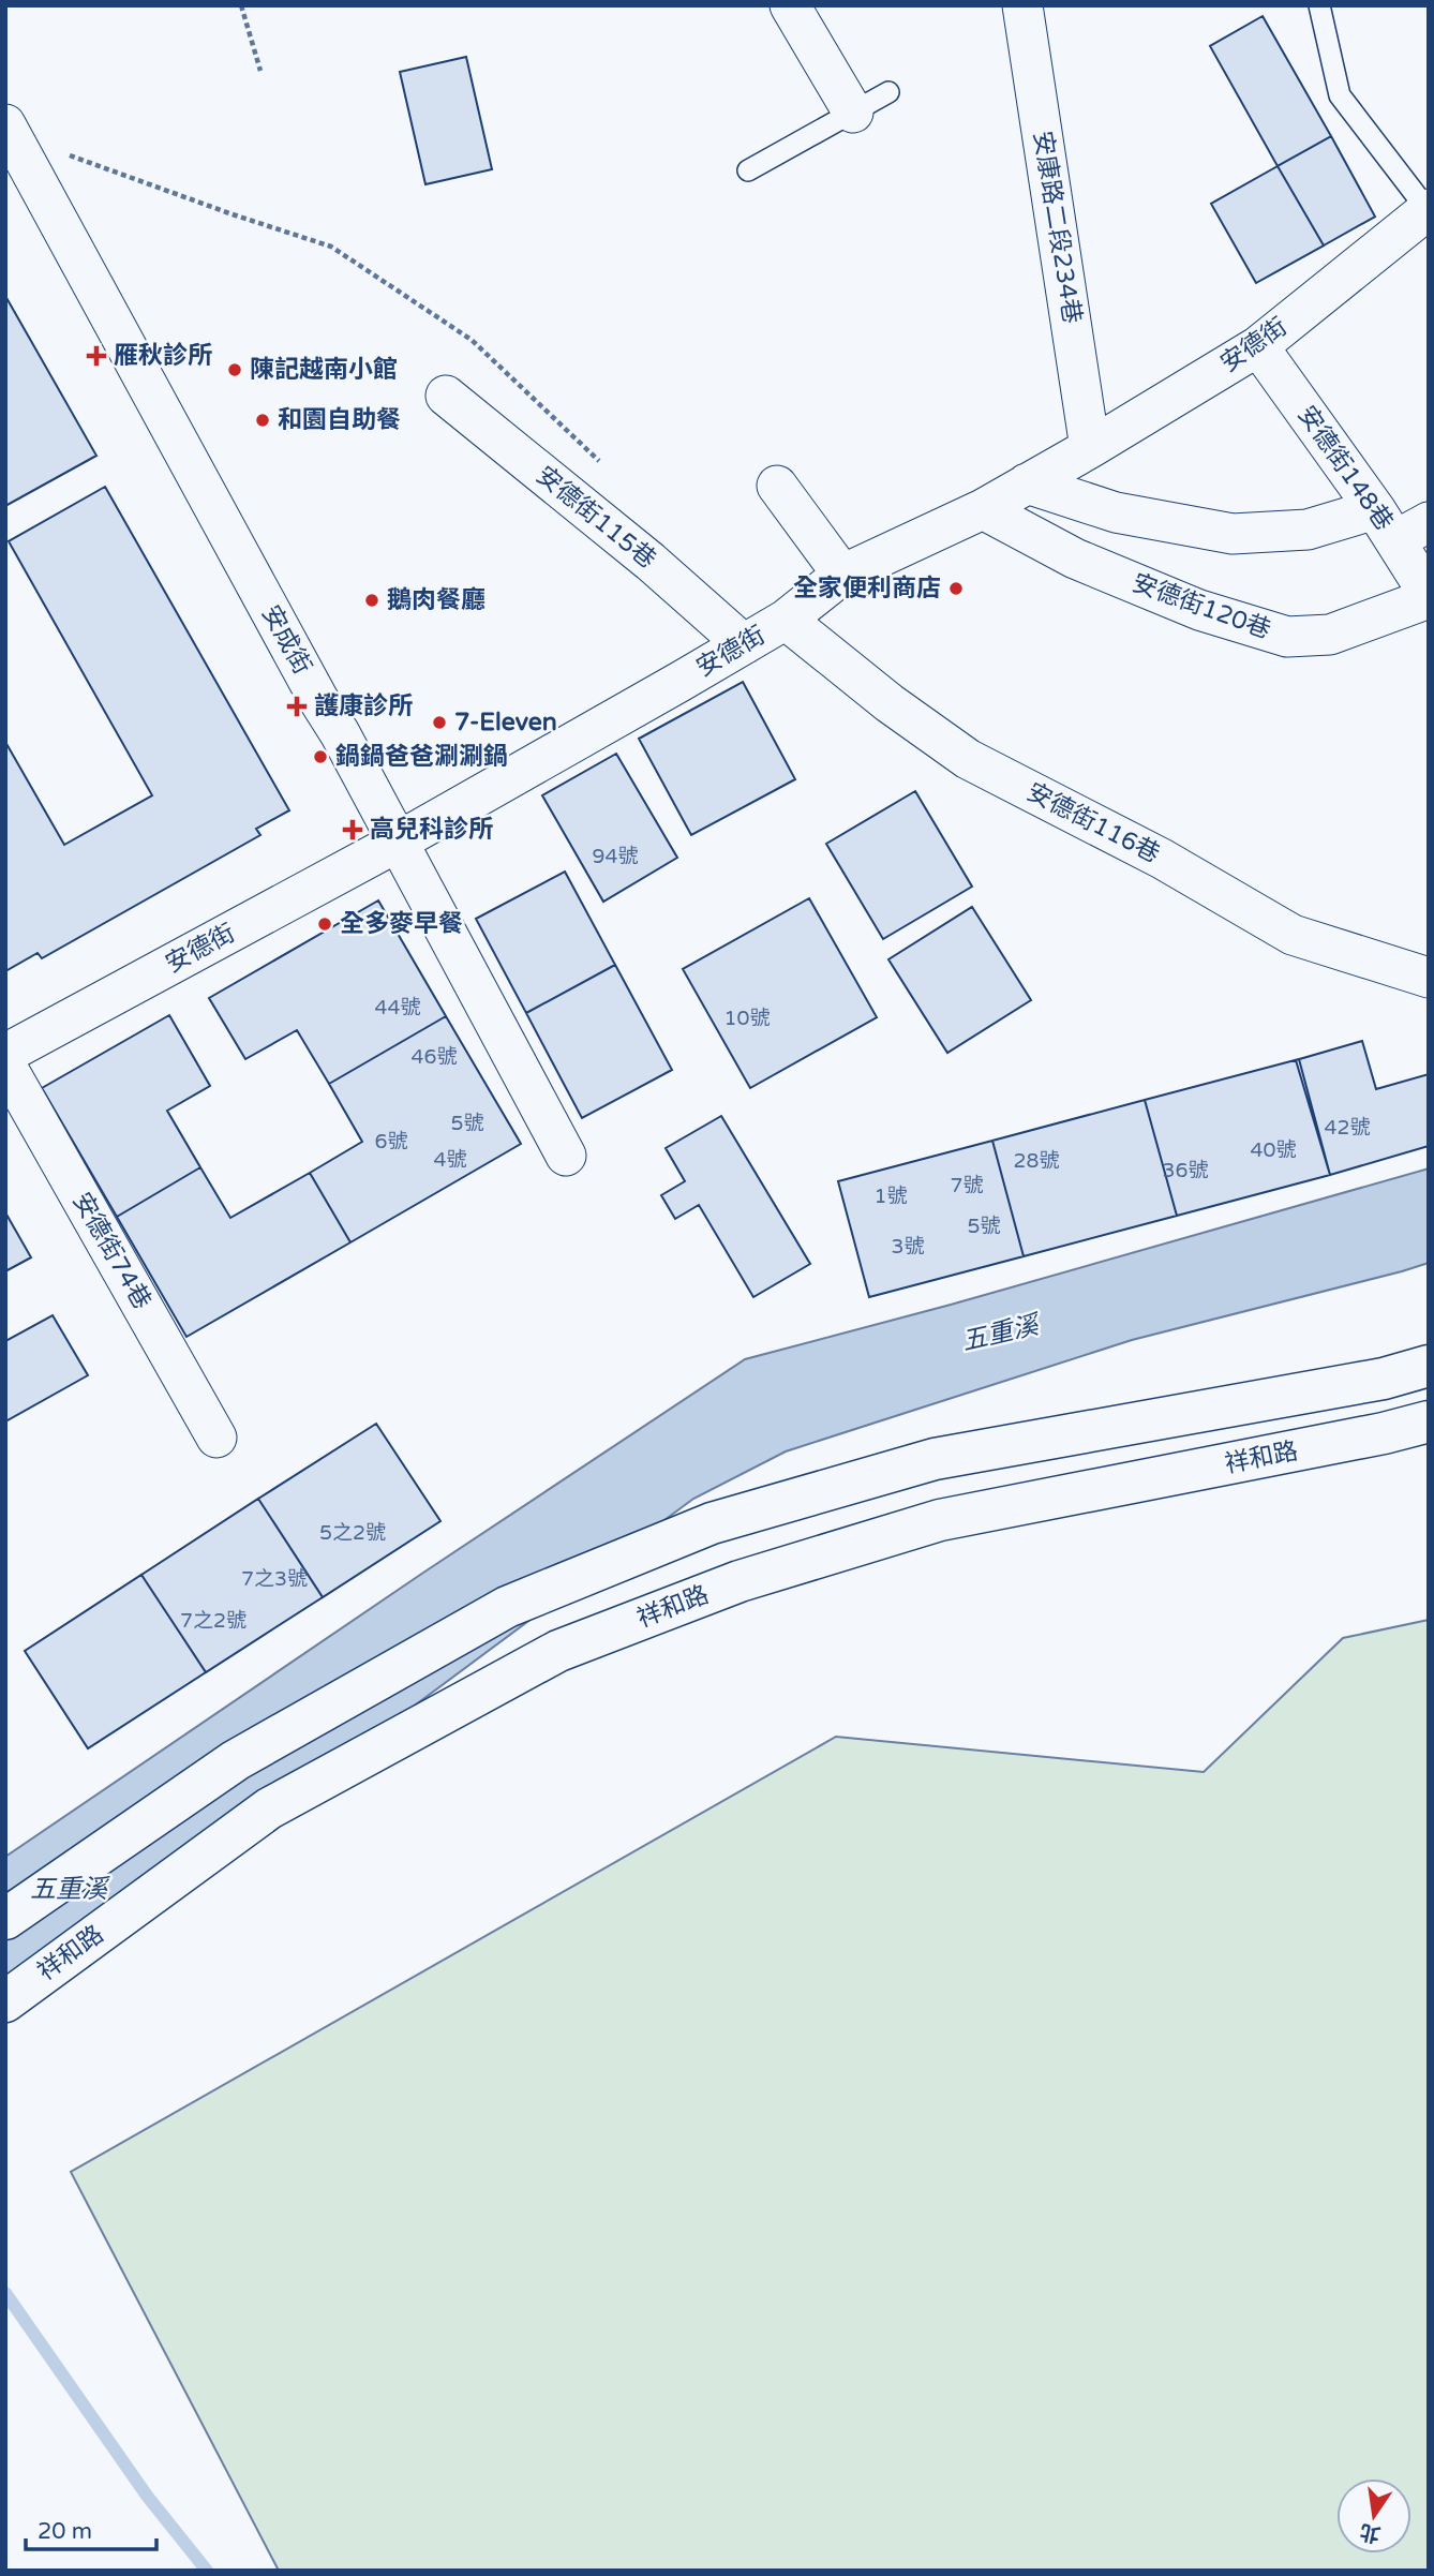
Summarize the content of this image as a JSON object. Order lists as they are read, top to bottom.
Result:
{
  "streets": {
    "main road": ["祥和路"],
    "street": [
      "安康路二段234巷",
      "安德街",
      "安德街148巷",
      "安德街115巷",
      "安德街120巷",
      "安成街",
      "安德街116巷",
      "安德街74巷"
    ]
  },
  "crossings": [
    ["安康路二段234巷", "安德街"],
    ["安德街", "安德街148巷"],
    ["安德街", "安德街115巷"],
    ["安德街", "安德街120巷"],
    ["安德街", "安成街"],
    ["安德街", "安德街116巷"],
    ["安德街148巷", "安德街120巷"]
  ],
  "water": ["五重溪"],
  "places": {
    "health": ["雁秋診所", "護康診所", "高兒科診所"],
    "other": [
      "陳記越南小館",
      "和園自助餐",
      "全家便利商店",
      "鵝肉餐廳",
      "7-Eleven",
      "鍋鍋爸爸涮涮鍋",
      "全多麥早餐"
    ]
  },
  "house_numbers": [
    "94號",
    "44號",
    "10號",
    "46號",
    "5號",
    "42號",
    "6號",
    "40號",
    "4號",
    "28號",
    "36號",
    "7號",
    "1號",
    "5號",
    "3號",
    "5之2號",
    "7之3號",
    "7之2號"
  ],
  "scale_bar": "20 m",
  "north": "bottom"
}
